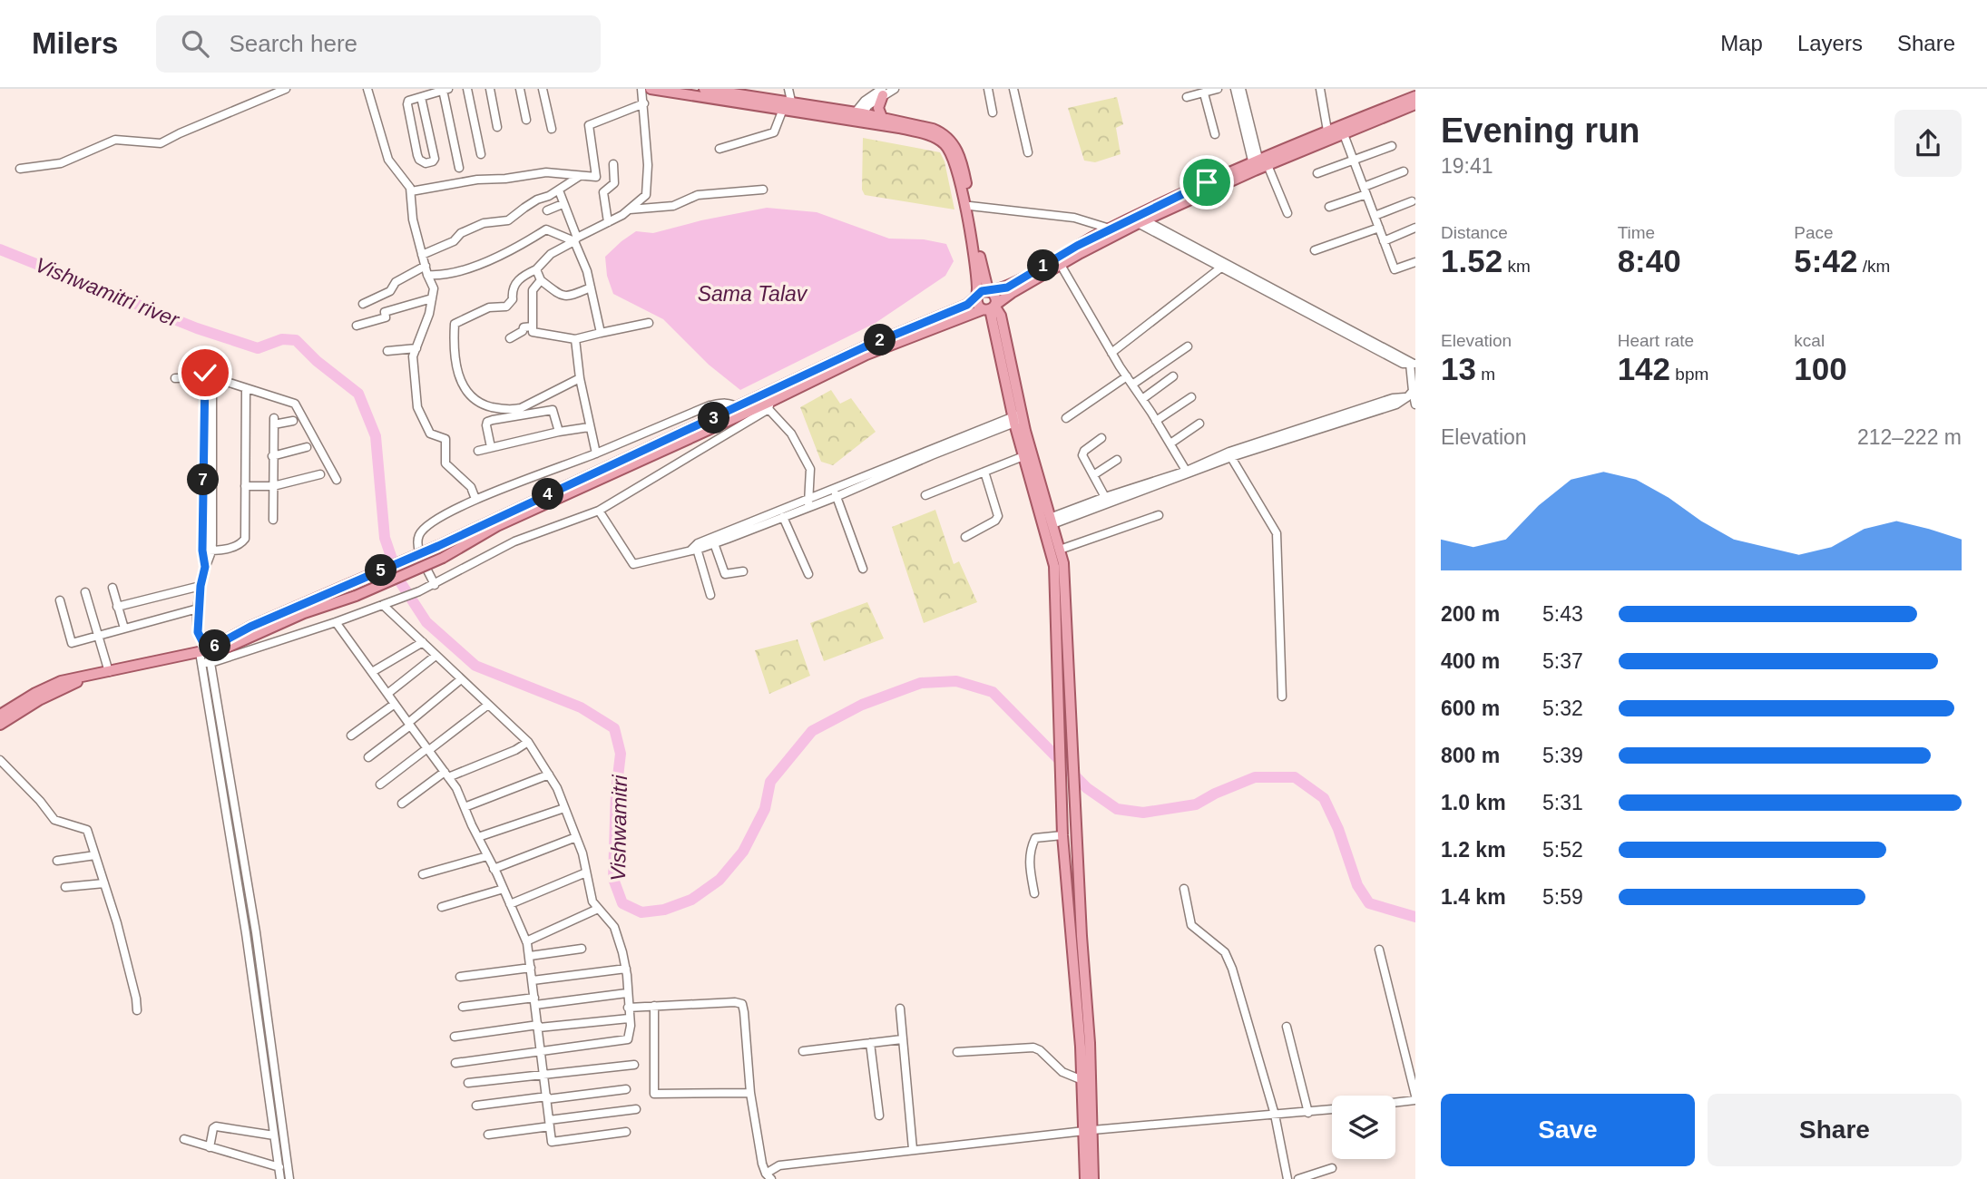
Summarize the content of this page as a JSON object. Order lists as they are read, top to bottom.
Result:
{
  "water": ["Vishwamitri river", "Sama Talav", "Vishwamitri"],
  "page": {
    "header": "Milers",
    "search": "Search here",
    "nav": ["Map", "Layers", "Share"],
    "heading": ["Evening run", "19:41"],
    "stats": [
      ["Distance", "1.52 km"],
      ["Time", "8:40"],
      ["Pace", "5:42 /km"],
      ["Elevation", "13 m"],
      ["Heart rate", "142 bpm"],
      ["kcal", "100"]
    ],
    "pins": [
      "1",
      "2",
      "3",
      "7",
      "4",
      "5",
      "6"
    ],
    "chart": ["Elevation", "212–222 m"],
    "list": [
      {
        "name": "200 m",
        "note": "5:43"
      },
      {
        "name": "400 m",
        "note": "5:37"
      },
      {
        "name": "600 m",
        "note": "5:32"
      },
      {
        "name": "800 m",
        "note": "5:39"
      },
      {
        "name": "1.0 km",
        "note": "5:31"
      },
      {
        "name": "1.2 km",
        "note": "5:52"
      },
      {
        "name": "1.4 km",
        "note": "5:59"
      }
    ],
    "buttons": ["Save", "Share"]
  }
}
